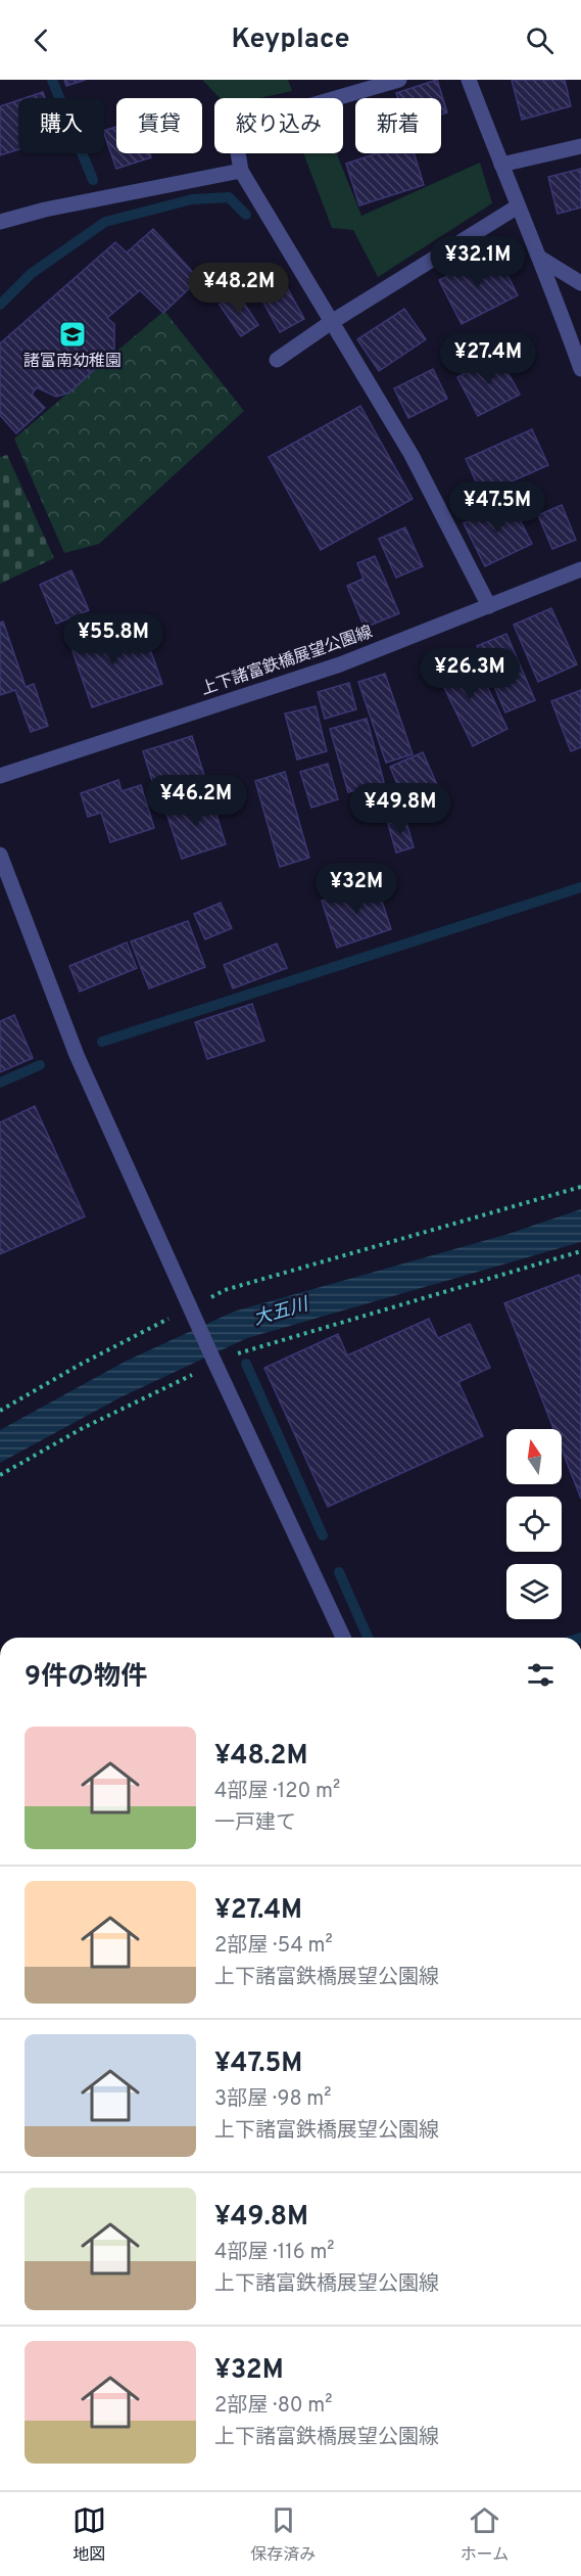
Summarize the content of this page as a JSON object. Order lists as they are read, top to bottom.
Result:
{
  "streets": {
    "street": ["上下諸富鉄橋展望公園線"]
  },
  "water": ["大五川"],
  "places": {
    "school or university": ["諸富南幼稚園"]
  },
  "north": "top",
  "page": {
    "header": "Keyplace",
    "chip": [
      "購入",
      "賃貸",
      "絞り込み",
      "新着"
    ],
    "price": [
      "¥32.1M",
      "¥48.2M",
      "¥27.4M",
      "¥47.5M",
      "¥55.8M",
      "¥26.3M",
      "¥46.2M",
      "¥49.8M",
      "¥32M"
    ],
    "heading": "9件の物件",
    "list": [
      {
        "name": "¥48.2M",
        "note": "4部屋 · 120 m² · 一戸建て"
      },
      {
        "name": "¥27.4M",
        "note": "2部屋 · 54 m² · 上下諸富鉄橋展望公園線"
      },
      {
        "name": "¥47.5M",
        "note": "3部屋 · 98 m² · 上下諸富鉄橋展望公園線"
      },
      {
        "name": "¥49.8M",
        "note": "4部屋 · 116 m² · 上下諸富鉄橋展望公園線"
      },
      {
        "name": "¥32M",
        "note": "2部屋 · 80 m² · 上下諸富鉄橋展望公園線"
      }
    ],
    "tabs": ["地図", "保存済み", "ホーム"]
  }
}
